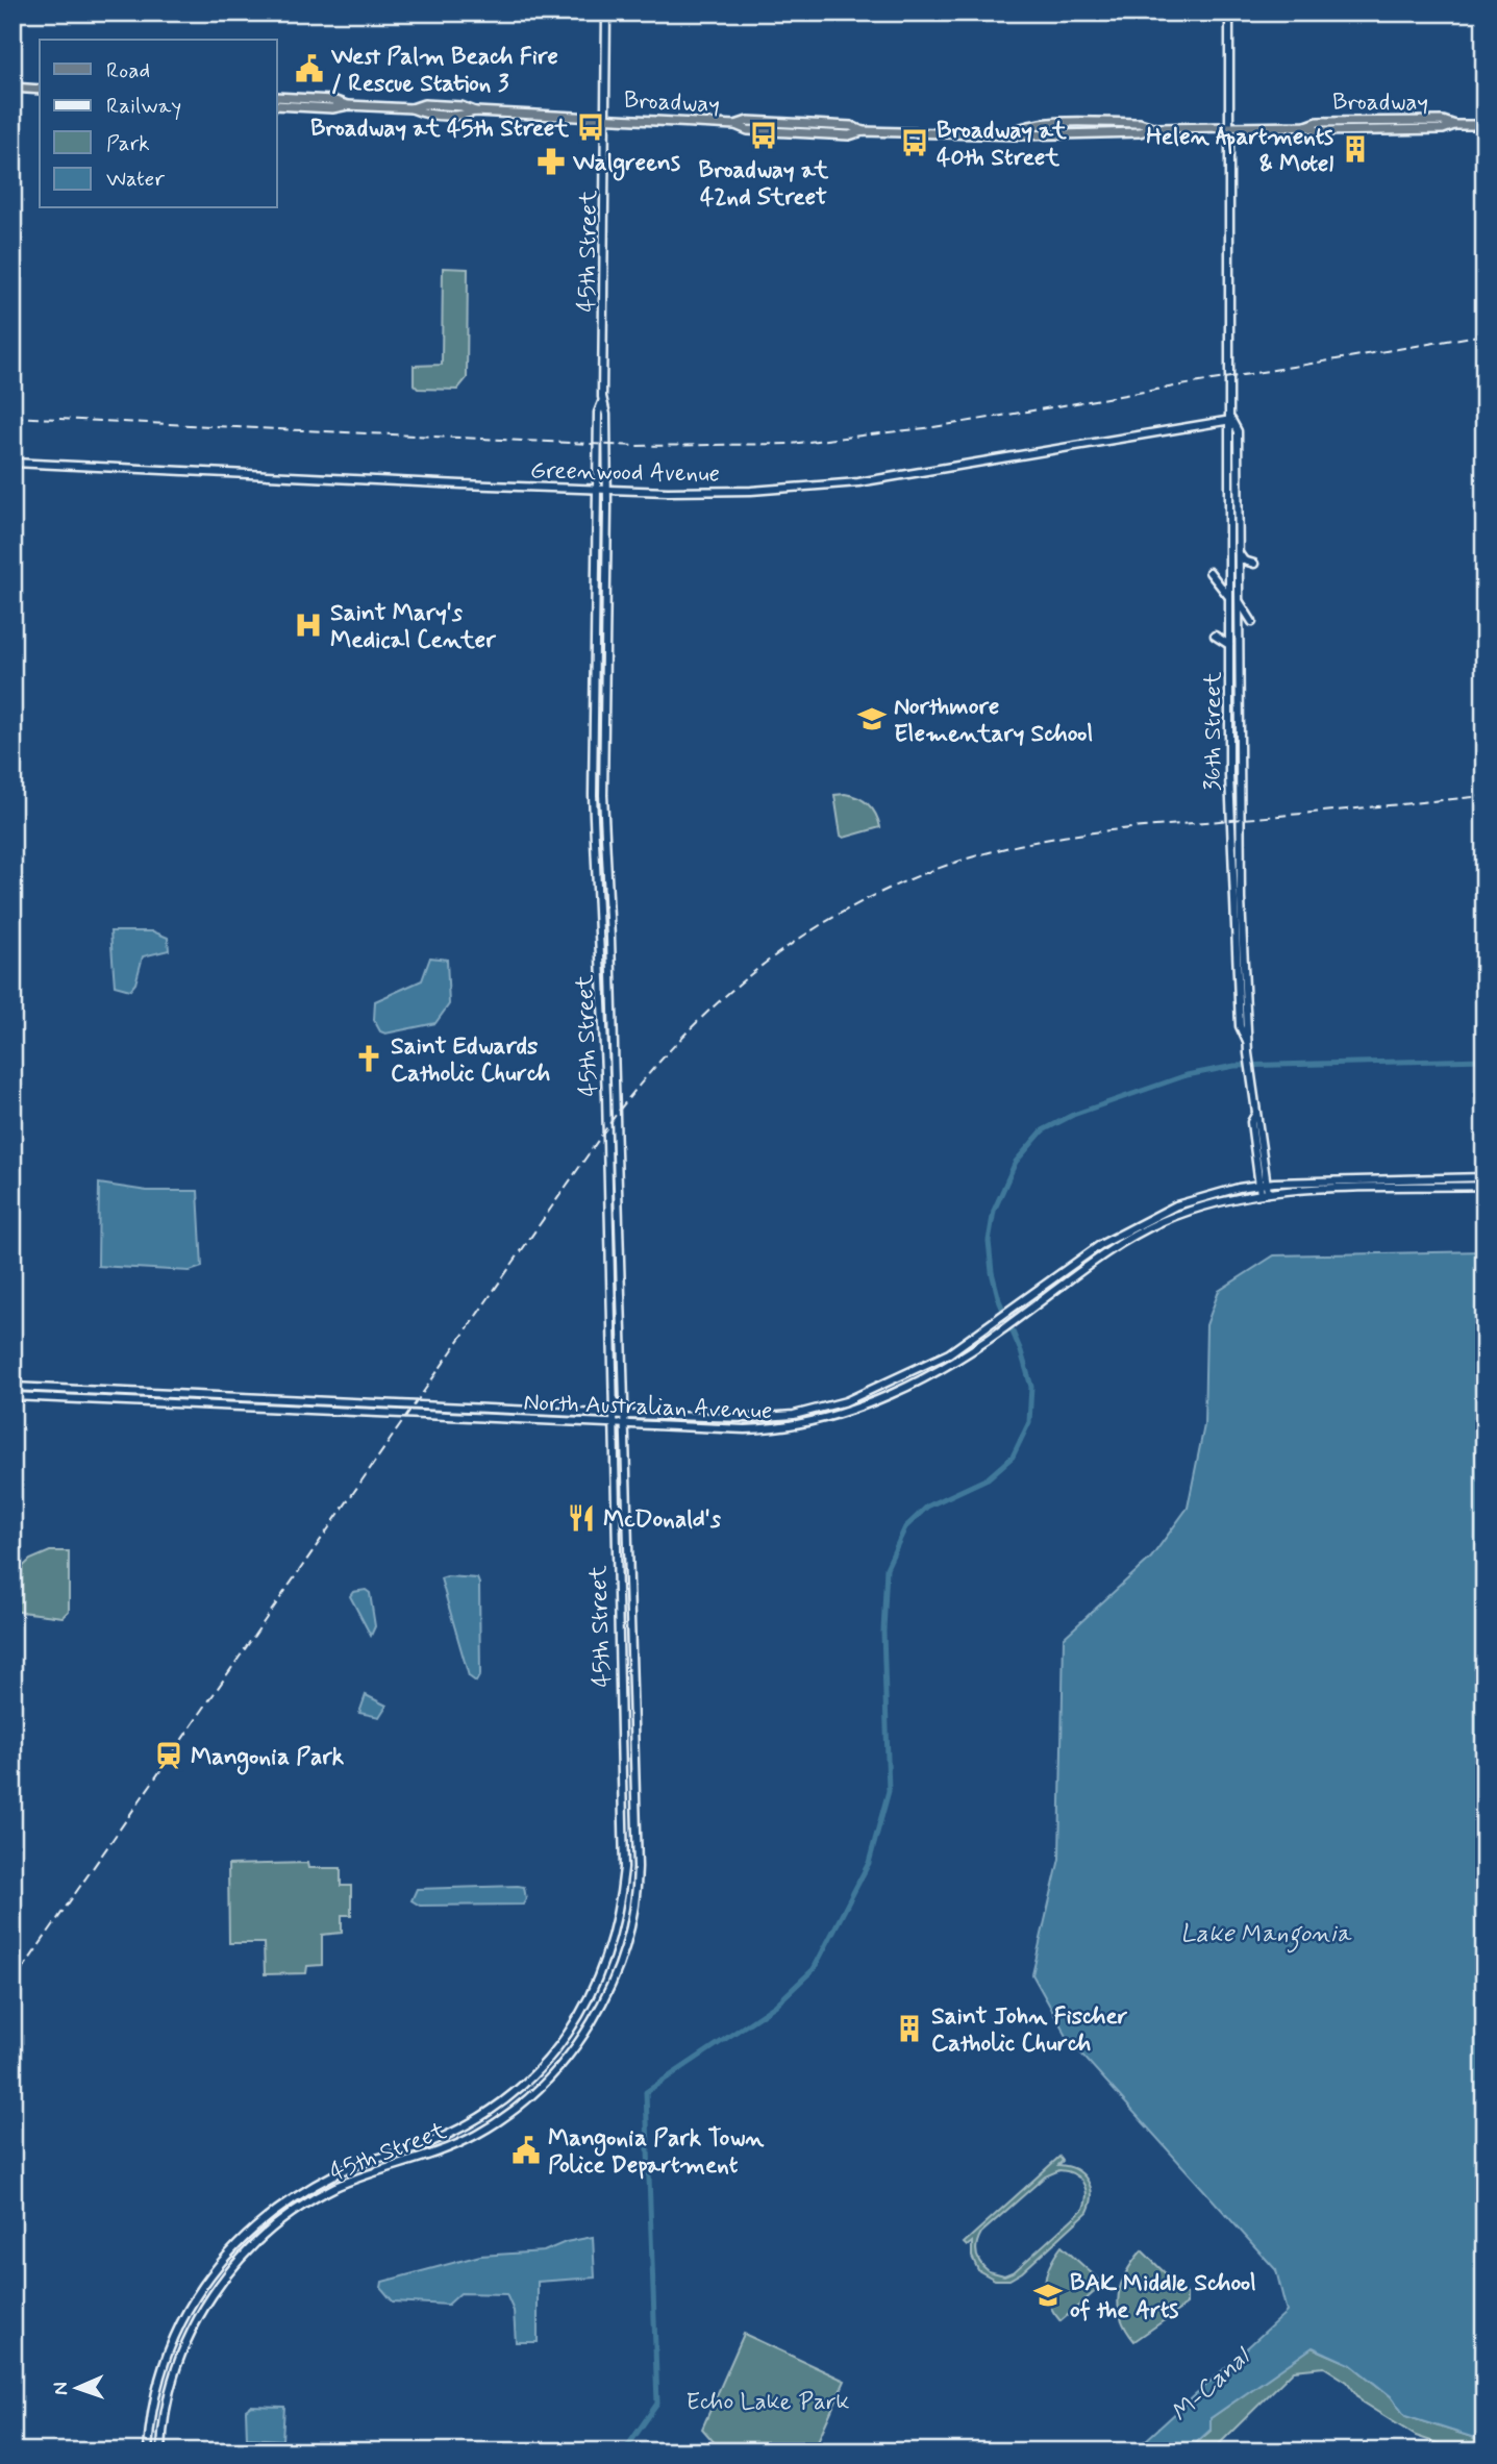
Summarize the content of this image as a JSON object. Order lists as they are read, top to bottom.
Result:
{
  "streets": {
    "main road": [
      "Broadway",
      "45th Street",
      "Greenwood Avenue",
      "36th Street",
      "North Australian Avenue"
    ]
  },
  "crossings": [
    ["Broadway", "45th Street"],
    ["Broadway", "36th Street"],
    ["45th Street", "Greenwood Avenue"],
    ["45th Street", "North Australian Avenue"],
    ["Greenwood Avenue", "36th Street"],
    ["36th Street", "North Australian Avenue"]
  ],
  "water": ["Lake Mangonia", "M-Canal"],
  "parks": ["Echo Lake Park"],
  "places": {
    "public building": ["West Palm Beach Fire / Rescue Station 3", "Mangonia Park Town Police Department"],
    "bus stop": ["Broadway at 45th Street", "Broadway at 42nd Street", "Broadway at 40th Street"],
    "building": ["Helen Apartments & Motel", "Saint John Fischer Catholic Church"],
    "pharmacy": ["Walgreens"],
    "hospital": ["Saint Mary's Medical Center"],
    "school or university": ["Northmore Elementary School", "BAK Middle School of the Arts"],
    "church": ["Saint Edwards Catholic Church"],
    "restaurant": ["McDonald's"],
    "station": ["Mangonia Park"]
  },
  "legend": [
    "Road",
    "Railway",
    "Park",
    "Water"
  ],
  "north": "left"
}
